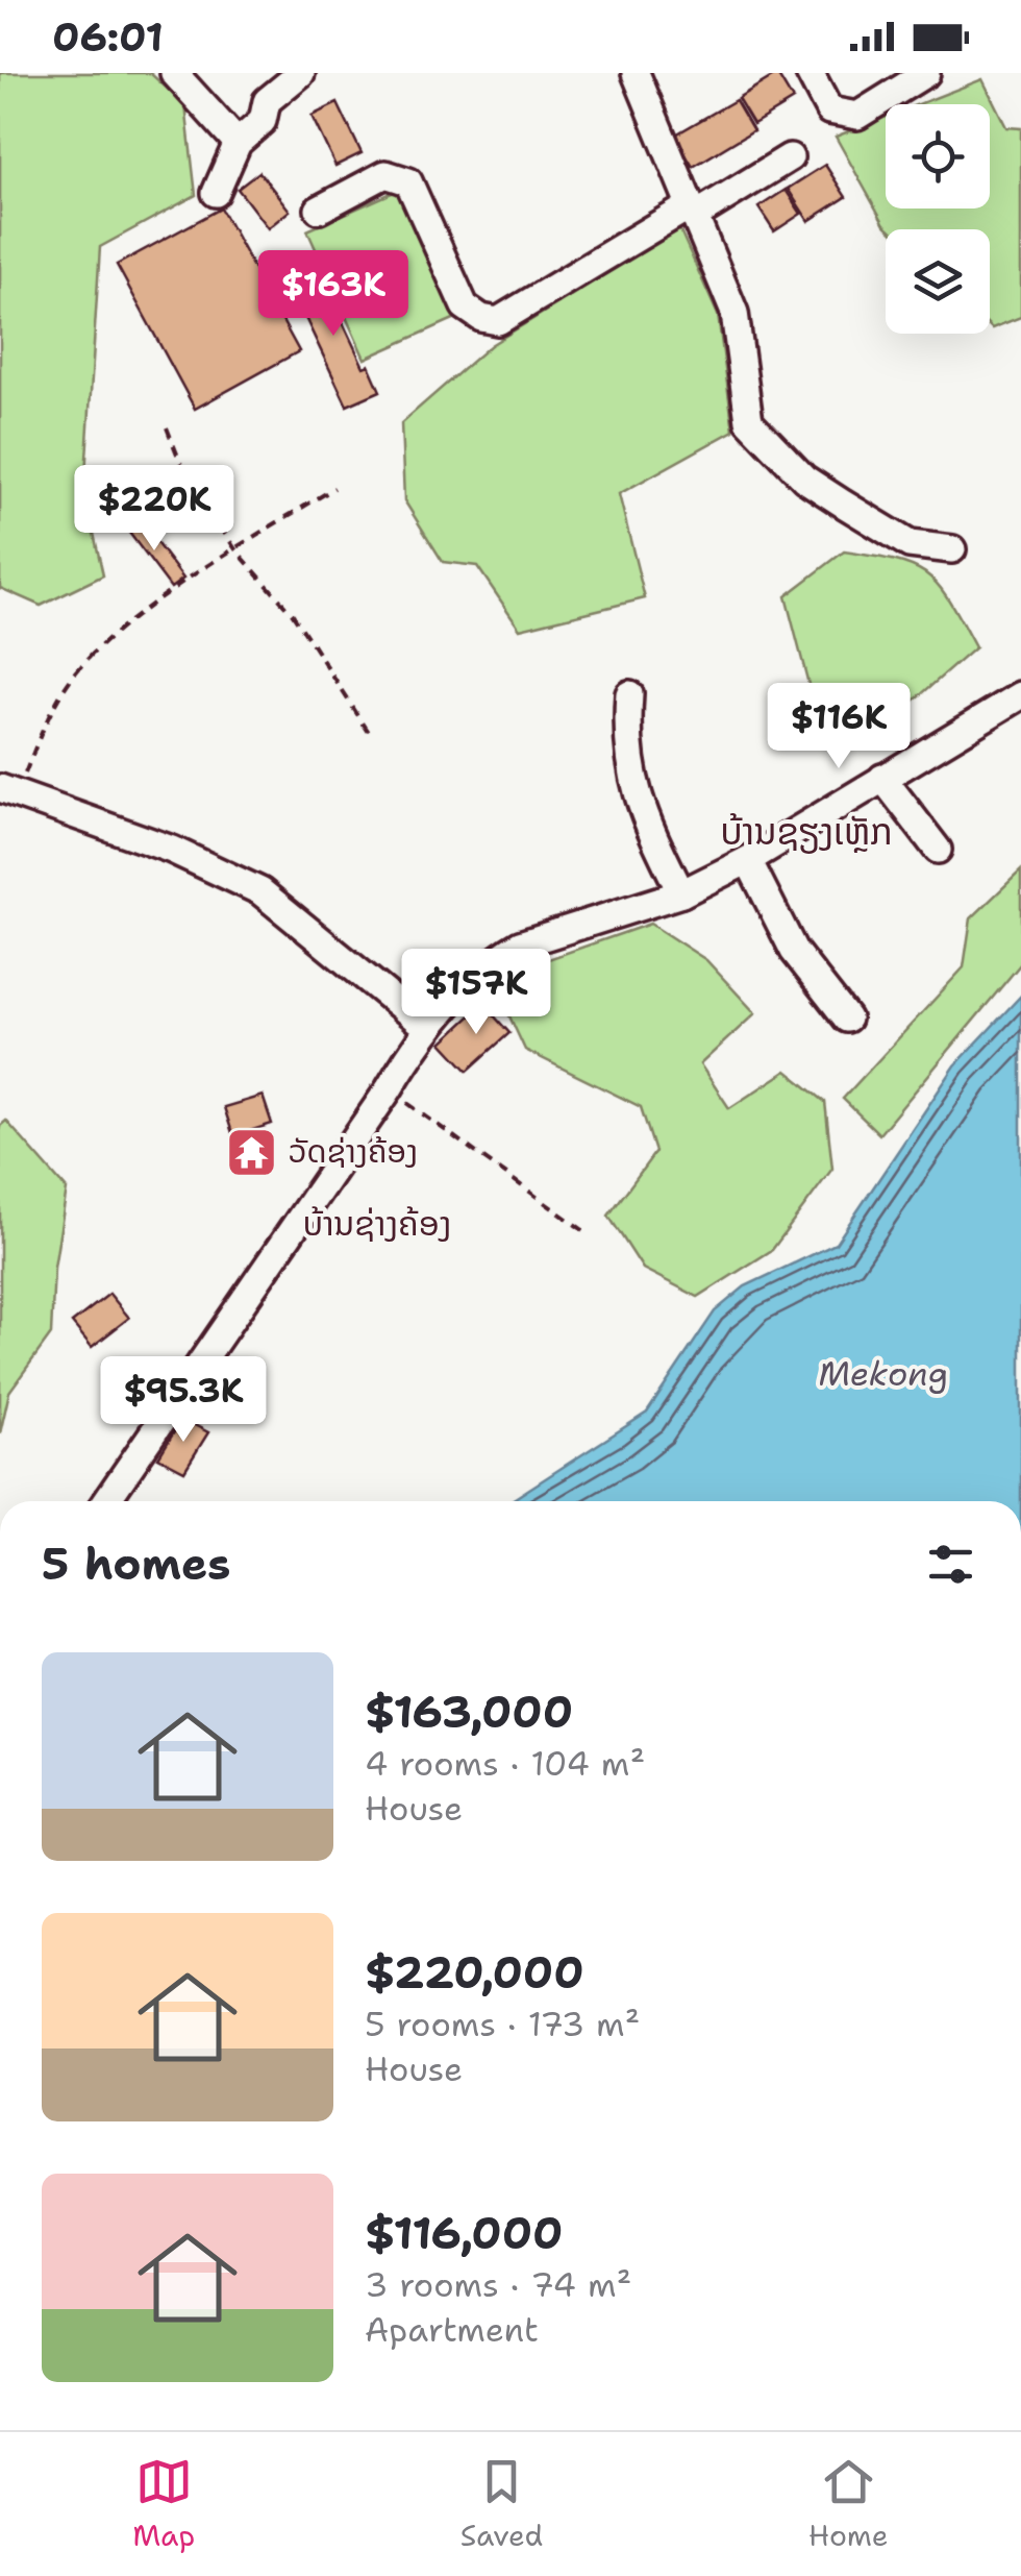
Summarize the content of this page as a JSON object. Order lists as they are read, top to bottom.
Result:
{
  "districts": ["ບ້ານຊຽງເຫຼັກ", "ບ້ານຊ່າງຄ້ອງ"],
  "water": ["Mekong"],
  "places": {
    "temple": ["ວັດຊ່າງຄ້ອງ"]
  },
  "page": {
    "status": "06:01",
    "price": [
      "$163K",
      "$220K",
      "$116K",
      "$157K",
      "$95.3K"
    ],
    "heading": "5 homes",
    "list": [
      {
        "name": "$163,000",
        "note": "4 rooms · 104 m² · House"
      },
      {
        "name": "$220,000",
        "note": "5 rooms · 173 m² · House"
      },
      {
        "name": "$116,000",
        "note": "3 rooms · 74 m² · Apartment"
      }
    ],
    "tabs": ["Map", "Saved", "Home"]
  }
}
